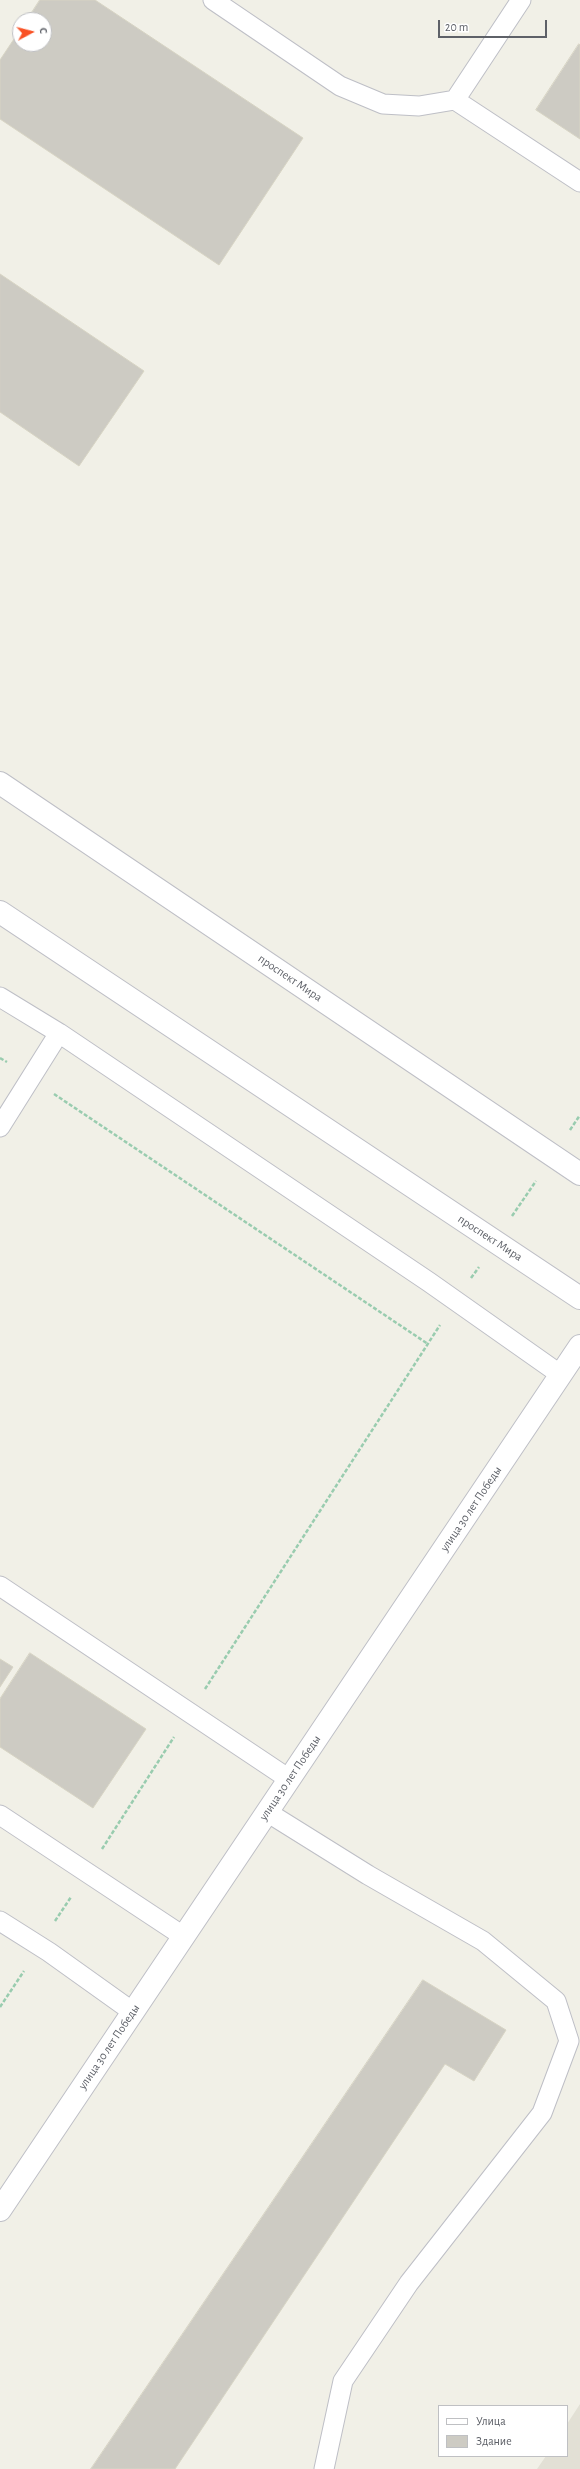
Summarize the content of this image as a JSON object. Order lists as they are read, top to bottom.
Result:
{
  "streets": {
    "street": ["проспект Мира", "улица 30 лет Победы"]
  },
  "legend": ["Улица", "Здание"],
  "scale_bar": "20 m",
  "north": "right"
}
